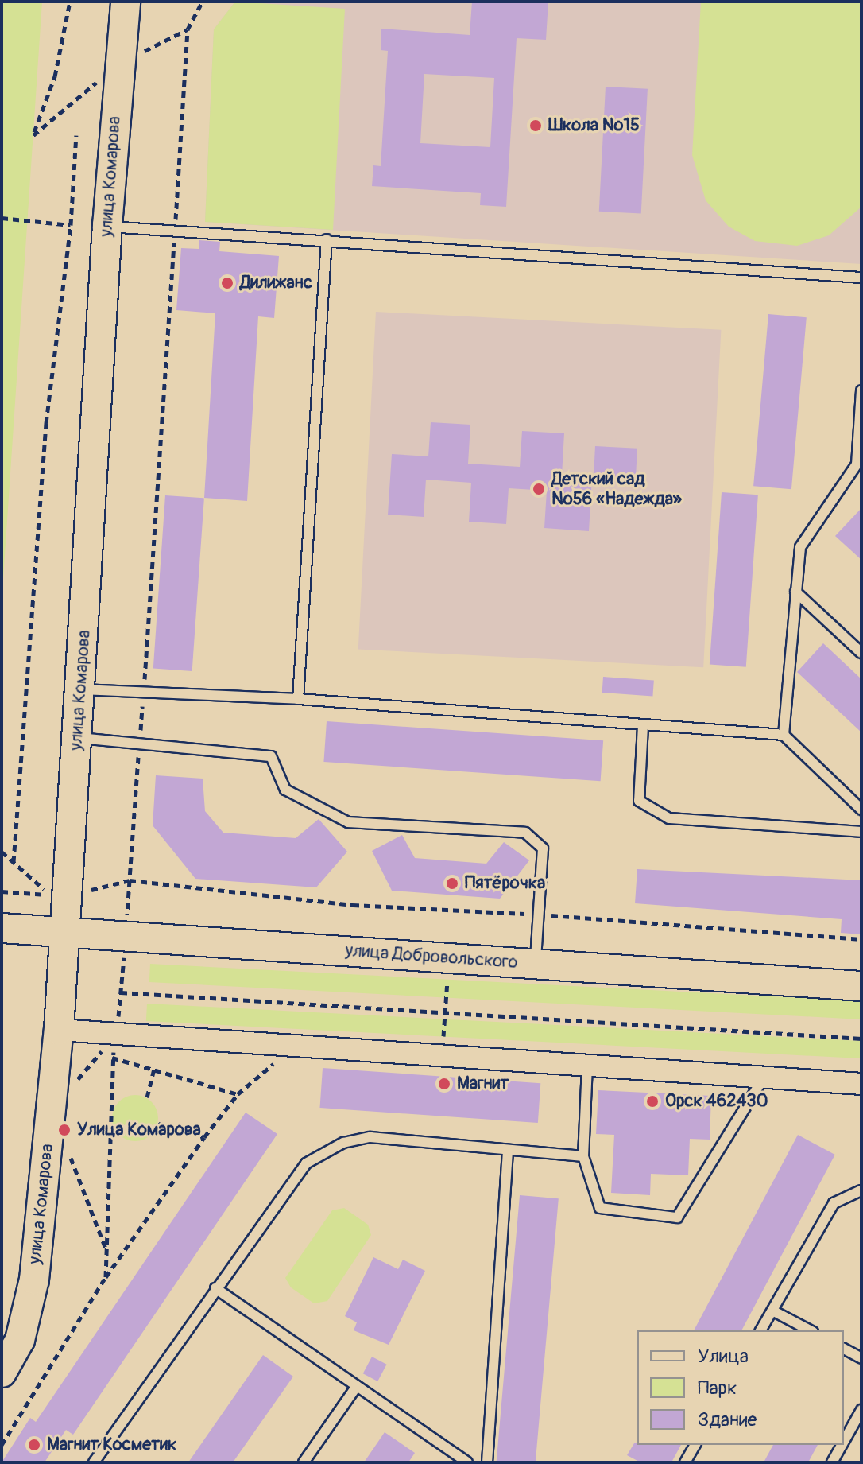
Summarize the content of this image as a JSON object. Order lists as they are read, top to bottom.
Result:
{
  "streets": {
    "main road": ["улица Комарова", "улица Добровольского"]
  },
  "crossings": [
    ["улица Комарова", "улица Добровольского"]
  ],
  "places": [
    "Школа №15",
    "Дилижанс",
    "Детский сад №56 «Надежда»",
    "Пятёрочка",
    "Магнит",
    "Орск 462430",
    "Улица Комарова",
    "Магнит Косметик"
  ],
  "legend": ["Улица", "Парк", "Здание"]
}
